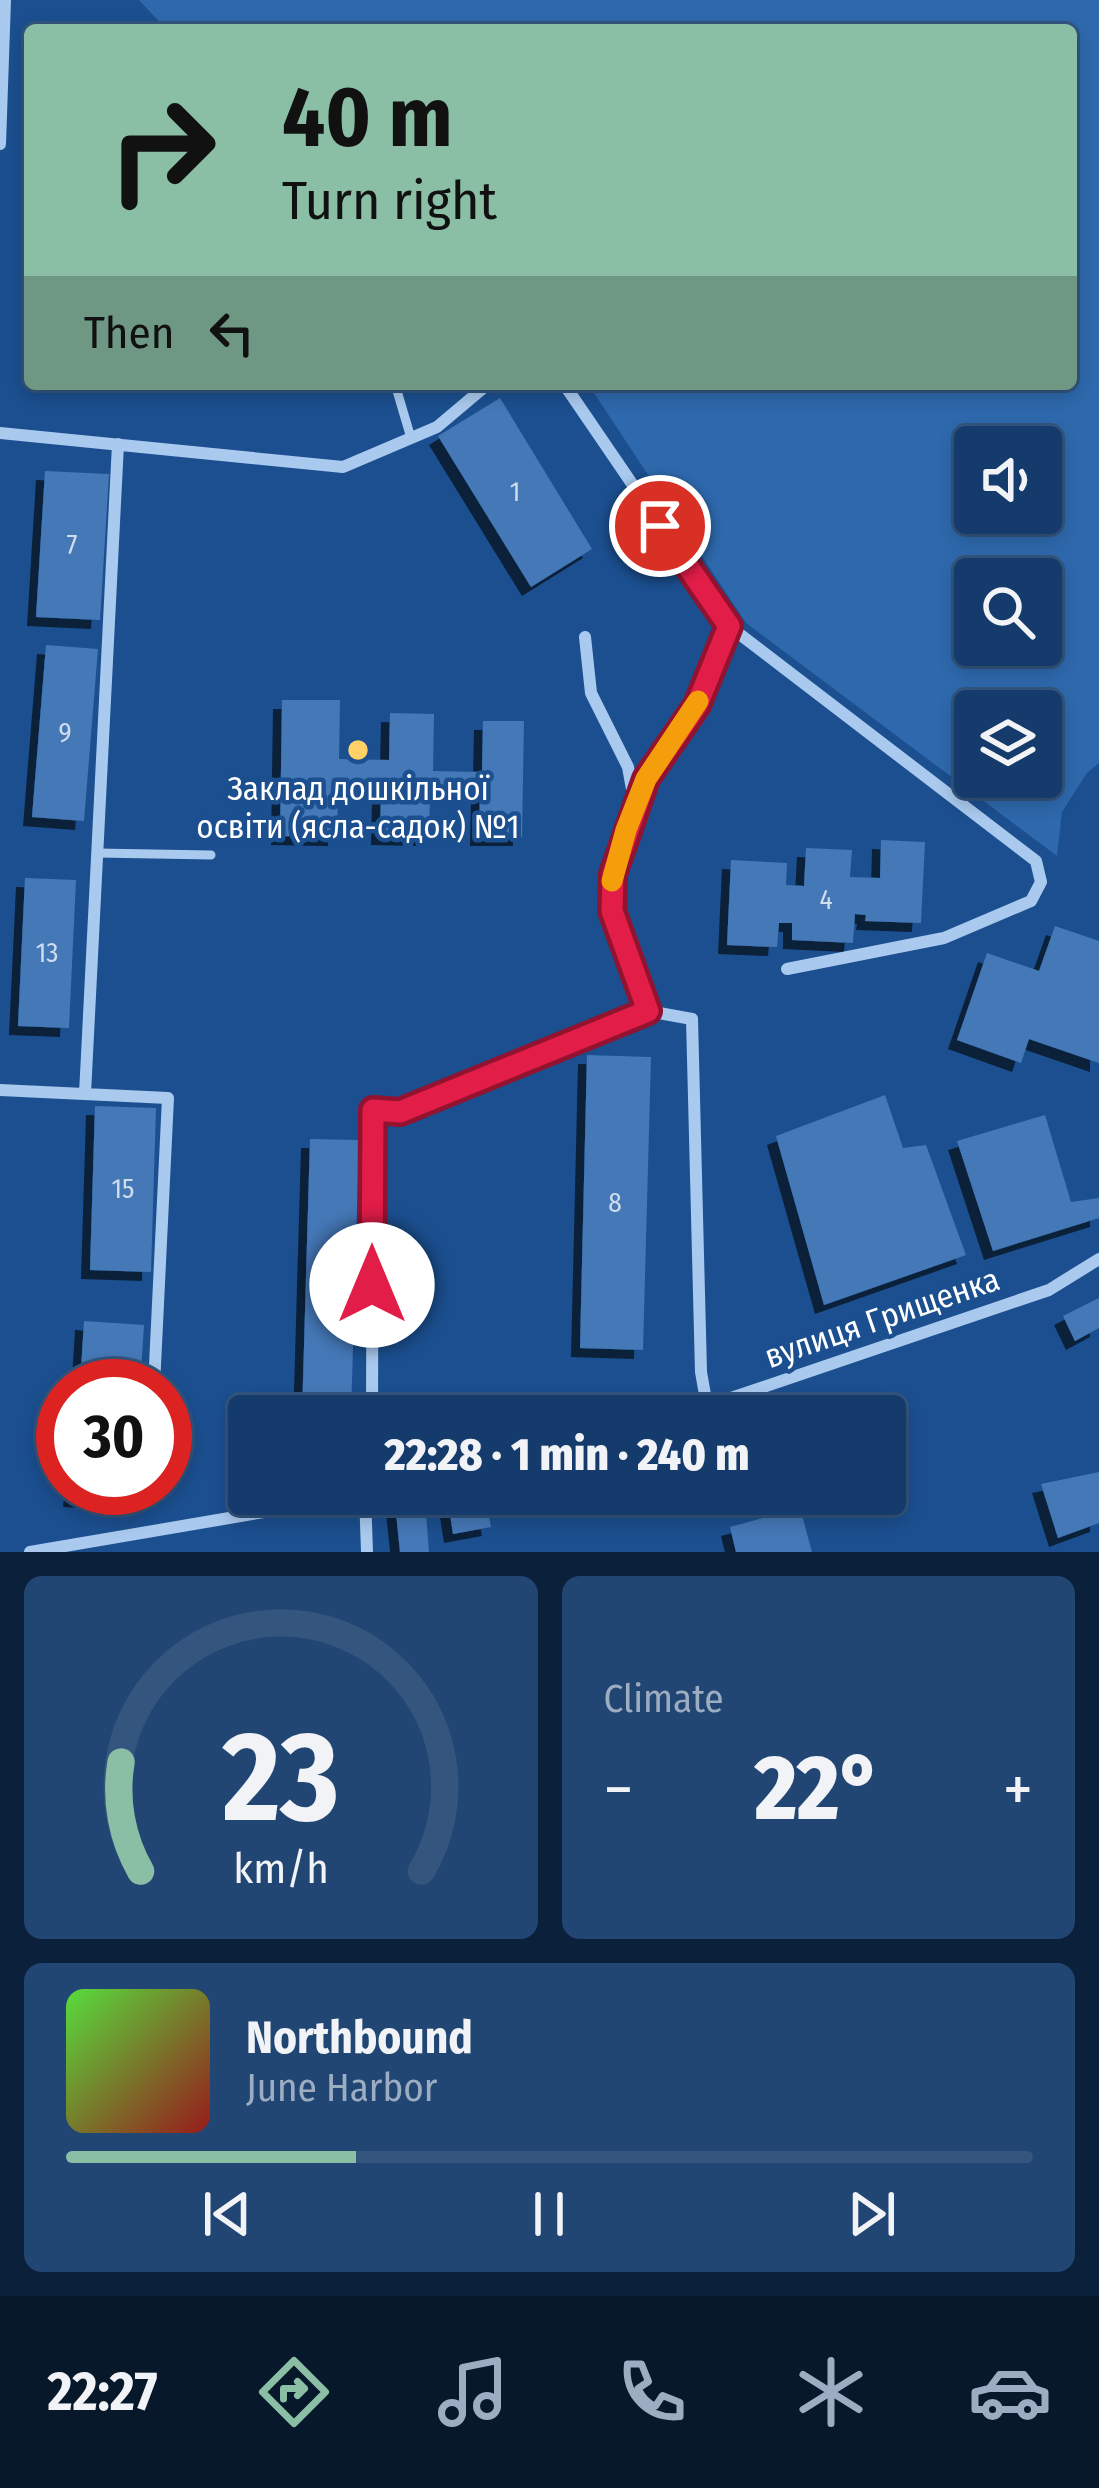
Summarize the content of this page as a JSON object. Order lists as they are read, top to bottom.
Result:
{
  "streets": {
    "street": ["вулиця Грищенка"]
  },
  "places": ["Заклад дошкільної освіти (ясла-садок) №1"],
  "house_numbers": [
    "1",
    "7",
    "9",
    "4",
    "13",
    "15",
    "8"
  ],
  "page": {
    "turn": ["40 m", "Turn right"],
    "then": "Then",
    "limit": "30",
    "trip": "22:28 · 1 min · 240 m",
    "tile": "Climate",
    "heat": ["−", "22°", "+"],
    "song": ["Northbound", "June Harbor"],
    "tabs": "22:27",
    "gauge": ["23", "km/h"]
  }
}
